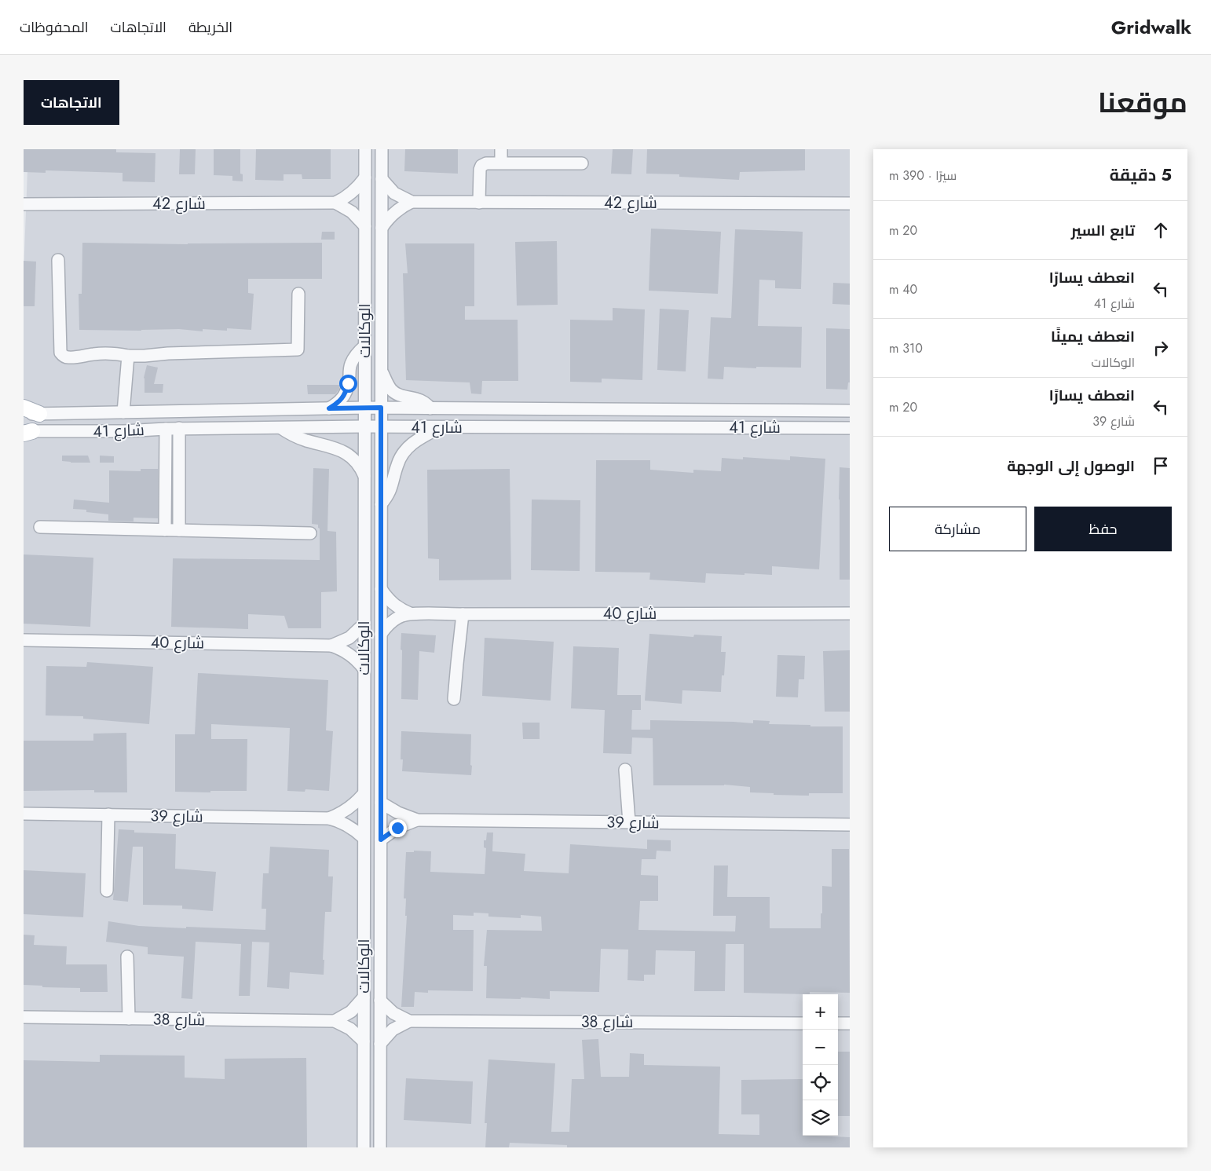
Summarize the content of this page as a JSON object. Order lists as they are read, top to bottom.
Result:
{
  "streets": {
    "street": [
      "شارع 42",
      "الوكالات",
      "شارع 41",
      "شارع 40",
      "شارع 39",
      "شارع 38"
    ]
  },
  "crossings": [
    ["شارع 42", "الوكالات"],
    ["الوكالات", "شارع 41"],
    ["الوكالات", "شارع 40"],
    ["الوكالات", "شارع 39"],
    ["الوكالات", "شارع 38"]
  ],
  "page": {
    "header": "Gridwalk",
    "nav": ["الخريطة", "الاتجاهات", "المحفوظات"],
    "title": "موقعنا",
    "buttons": [
      "الاتجاهات",
      ["حفظ", "مشاركة"]
    ],
    "heading": ["5 دقيقة", "سيرًا · 390 m"],
    "list": [
      ["تابع السير", "20 m"],
      ["انعطف يسارًا", "شارع 41", "40 m"],
      ["انعطف يمينًا", "الوكالات", "310 m"],
      ["انعطف يسارًا", "شارع 39", "20 m"],
      "الوصول إلى الوجهة"
    ],
    "map_buttons": ["+", "−"]
  }
}
